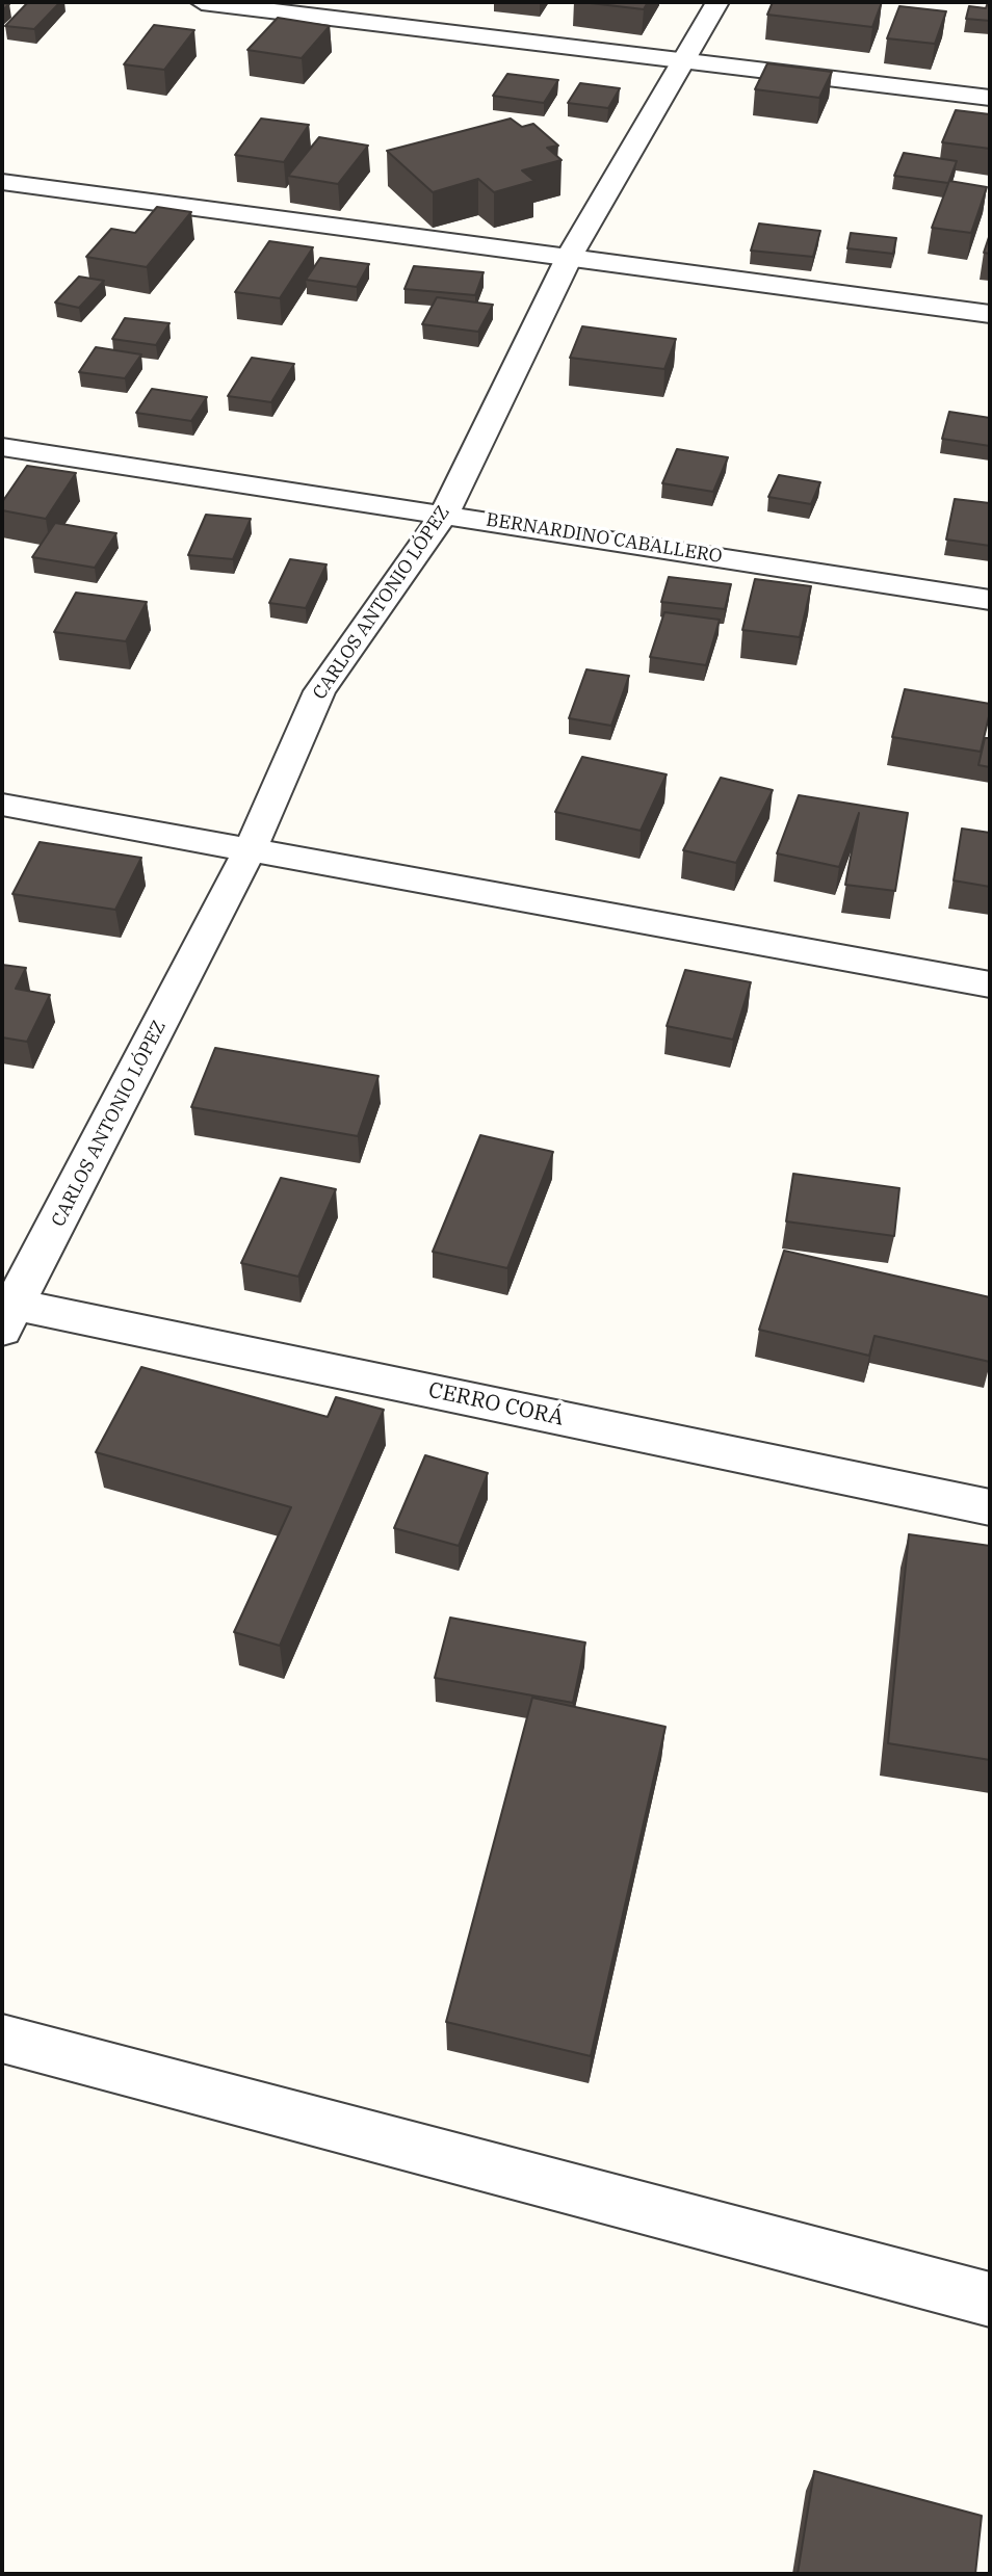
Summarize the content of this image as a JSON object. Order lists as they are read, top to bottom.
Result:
{
  "streets": {
    "street": ["BERNARDINO CABALLERO", "CARLOS ANTONIO LÓPEZ", "CERRO CORÁ"]
  },
  "crossings": [
    ["BERNARDINO CABALLERO", "CARLOS ANTONIO LÓPEZ"],
    ["CARLOS ANTONIO LÓPEZ", "CERRO CORÁ"]
  ]
}
